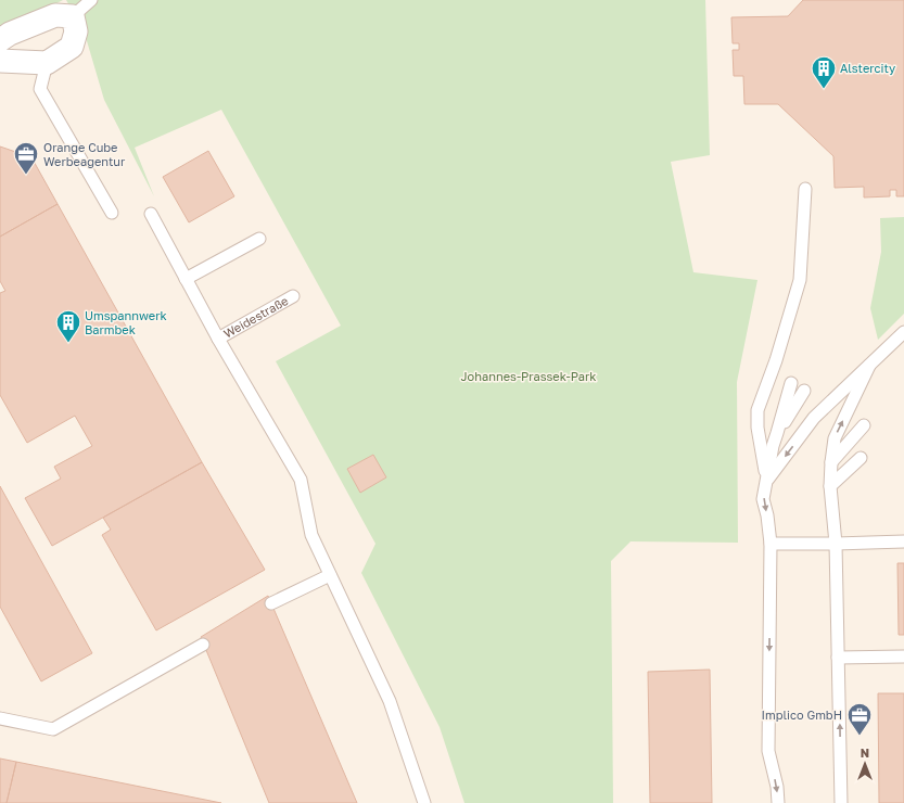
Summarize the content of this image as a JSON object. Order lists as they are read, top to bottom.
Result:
{
  "streets": {
    "lane": ["Weidestraße"]
  },
  "parks": ["Johannes-Prassek-Park"],
  "places": {
    "building": ["Alstercity", "Umspannwerk Barmbek"],
    "office": ["Orange Cube Werbeagentur", "Implico GmbH"]
  },
  "north": "top"
}
